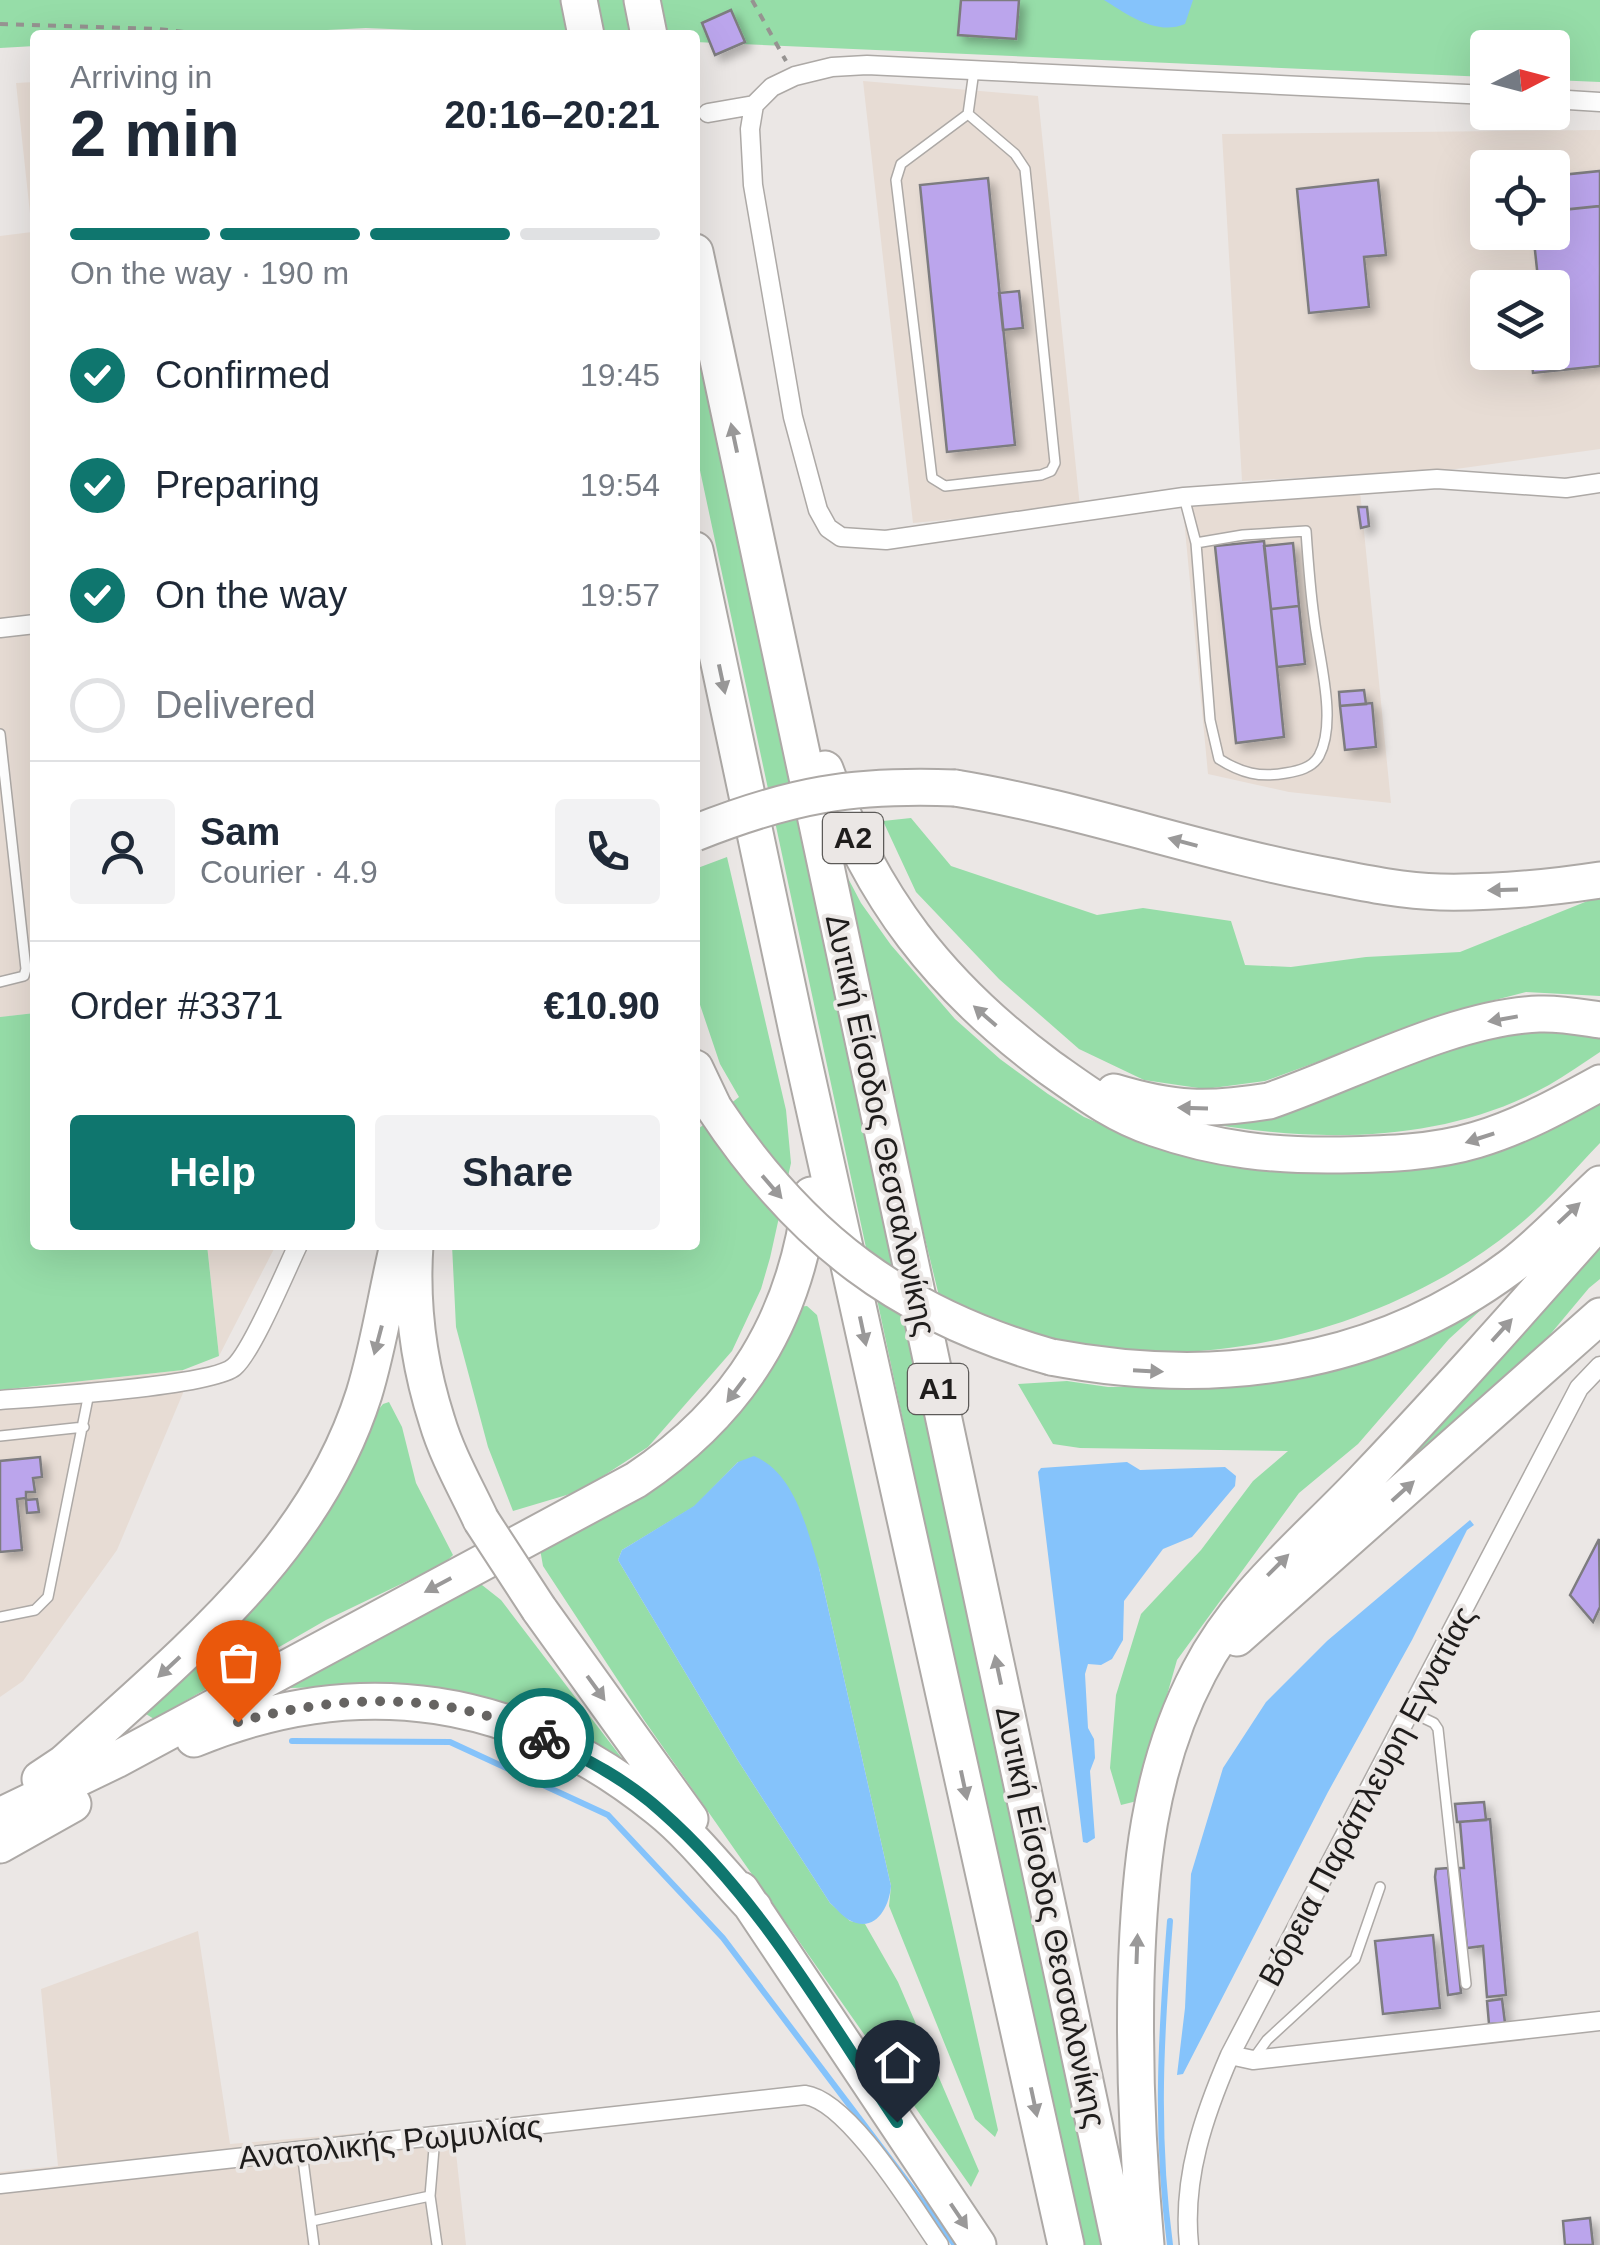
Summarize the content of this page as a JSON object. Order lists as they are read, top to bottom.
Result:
{
  "streets": {
    "highway": ["Α2", "Δυτική Είσοδος Θεσσαλονίκης", "Α1"],
    "street": ["Βόρεια Παράπλευρη Εγνατίας", "Ανατολικής Ρωμυλίας"]
  },
  "crossings": [
    ["Α2", "Δυτική Είσοδος Θεσσαλονίκης"],
    ["Α2", "Α1"],
    ["Δυτική Είσοδος Θεσσαλονίκης", "Α1"]
  ],
  "north": "right",
  "page": {
    "heading": ["2 min", "Arriving in", "20:16–20:21"],
    "panel": [
      "Sam",
      "Courier · 4.9",
      "Order #3371",
      "€10.90"
    ],
    "bar": "On the way · 190 m",
    "list": [
      ["Confirmed", "19:45"],
      ["Preparing", "19:54"],
      ["On the way", "19:57"],
      "Delivered"
    ],
    "buttons": ["Help", "Share"]
  }
}
